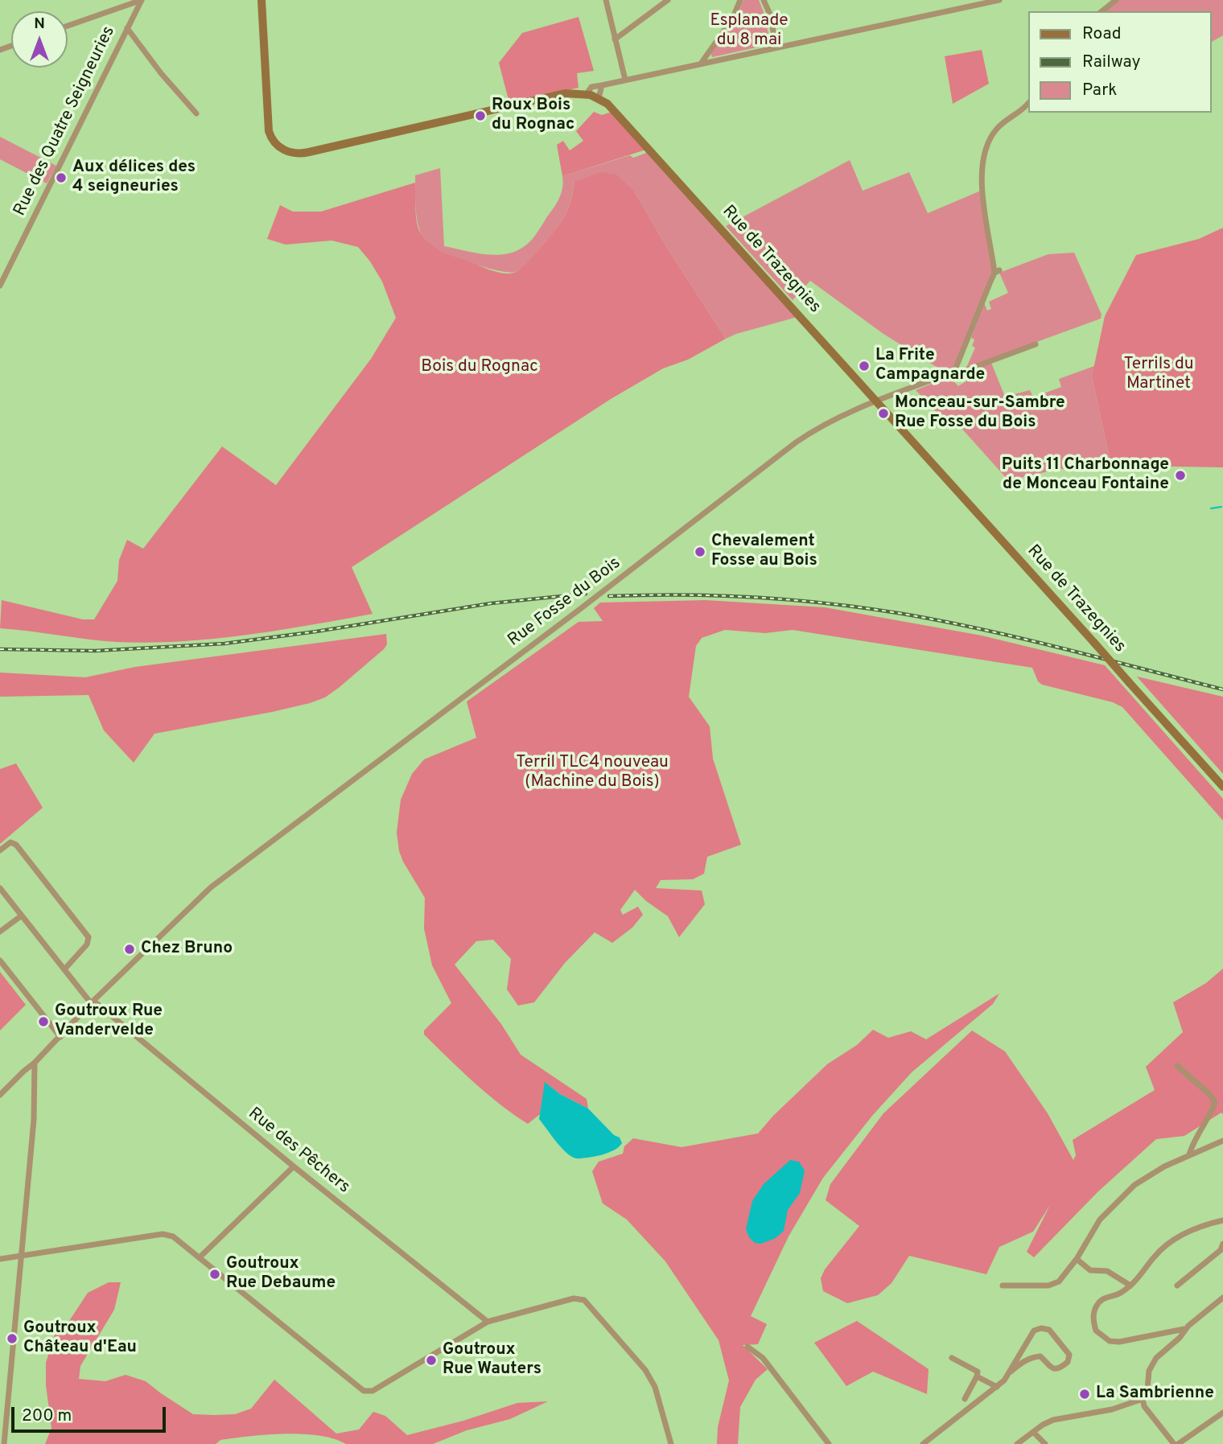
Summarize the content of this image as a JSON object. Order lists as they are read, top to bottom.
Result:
{
  "streets": {
    "main road": ["Rue de Trazegnies"],
    "street": ["Rue des Quatre Seigneuries", "Rue Fosse du Bois", "Rue des Pêchers"]
  },
  "crossings": [
    ["Rue de Trazegnies", "Rue Fosse du Bois"],
    ["Rue Fosse du Bois", "Rue des Pêchers"]
  ],
  "parks": [
    "Esplanade du 8 mai",
    "Terrils du Martinet",
    "Bois du Rognac",
    "Terril TLC4 nouveau (Machine du Bois)"
  ],
  "places": [
    "Roux Bois du Rognac",
    "Aux délices des 4 seigneuries",
    "La Frite Campagnarde",
    "Monceau-sur-Sambre Rue Fosse du Bois",
    "Puits 11 Charbonnage de Monceau Fontaine",
    "Chevalement Fosse au Bois",
    "Chez Bruno",
    "Goutroux Rue Vandervelde",
    "Goutroux Rue Debaume",
    "Goutroux Château d'Eau",
    "Goutroux Rue Wauters",
    "La Sambrienne"
  ],
  "legend": ["Road", "Railway", "Park"],
  "scale_bar": "200 m",
  "north": "top"
}
